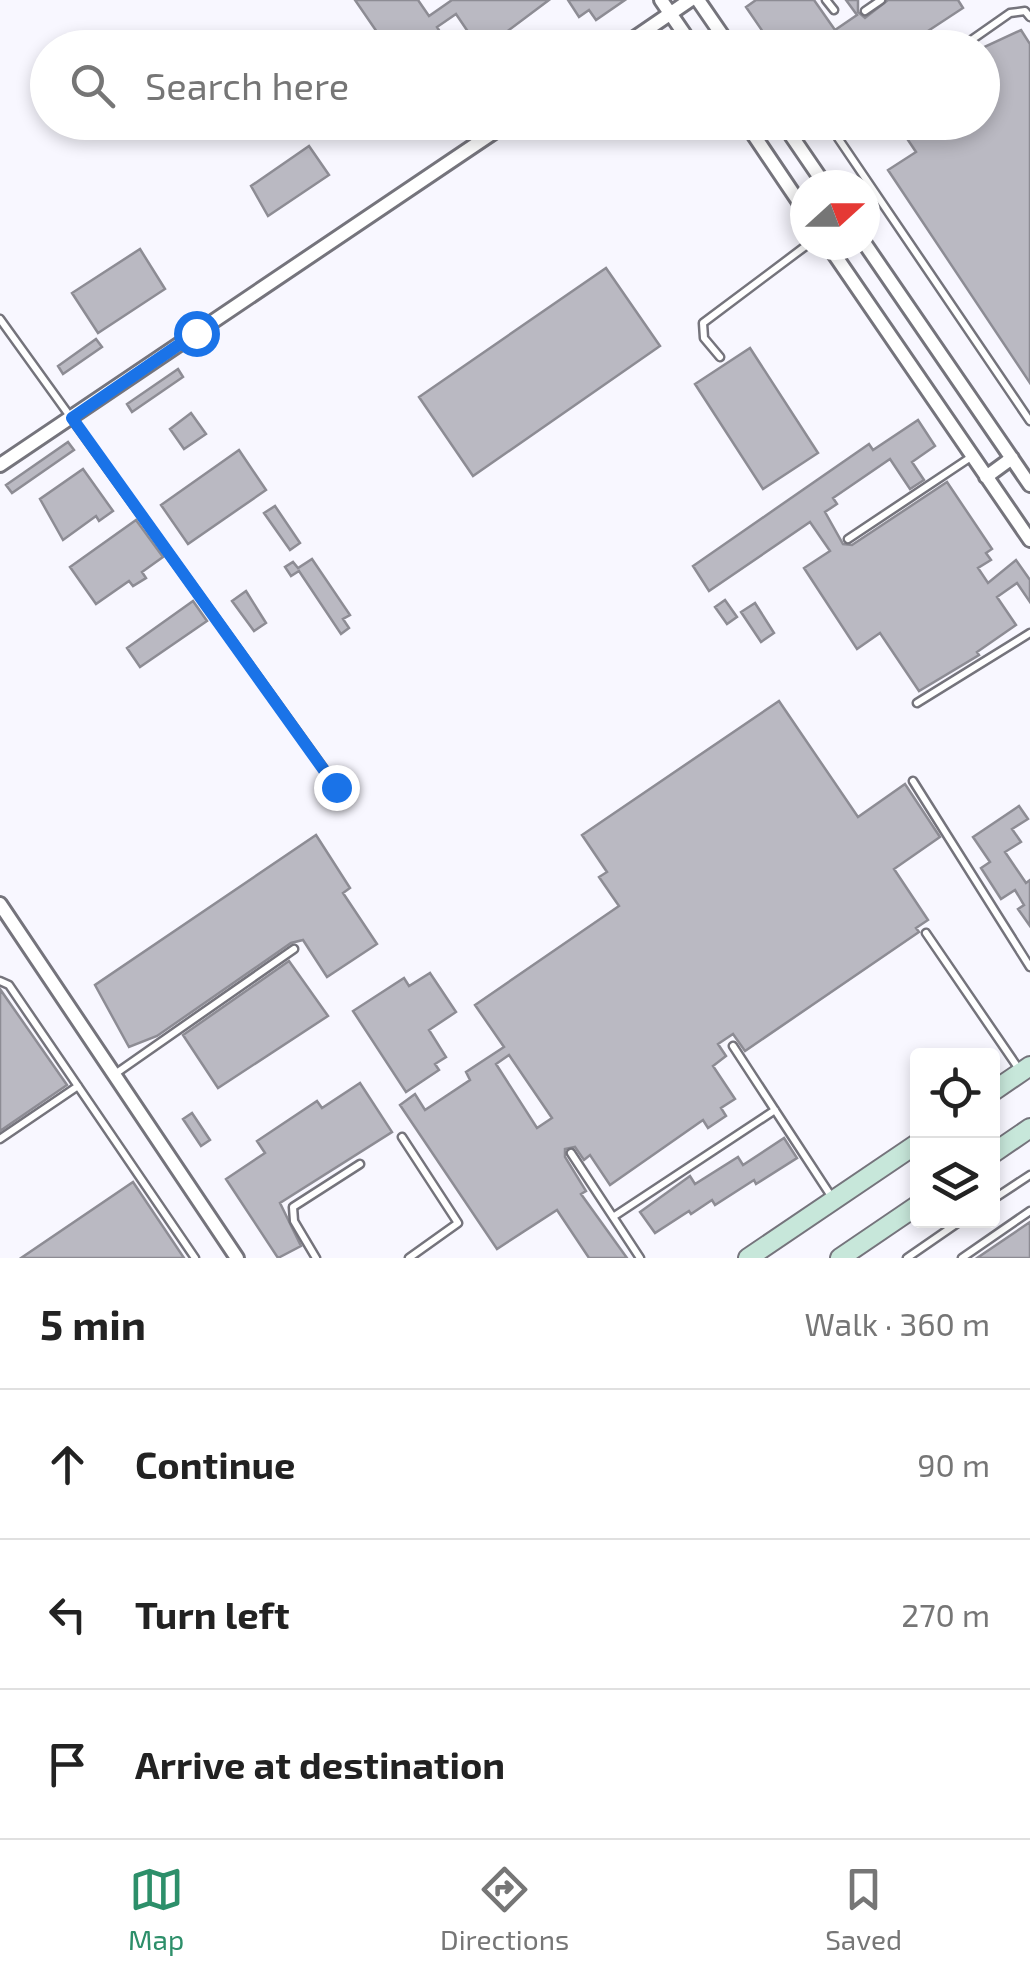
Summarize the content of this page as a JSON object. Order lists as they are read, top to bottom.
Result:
{
  "north": "right",
  "page": {
    "search": "Search here",
    "heading": ["5 min", "Walk · 360 m"],
    "list": [
      ["Continue", "90 m"],
      ["Turn left", "270 m"],
      "Arrive at destination"
    ],
    "nav": ["Map", "Directions", "Saved"]
  }
}
